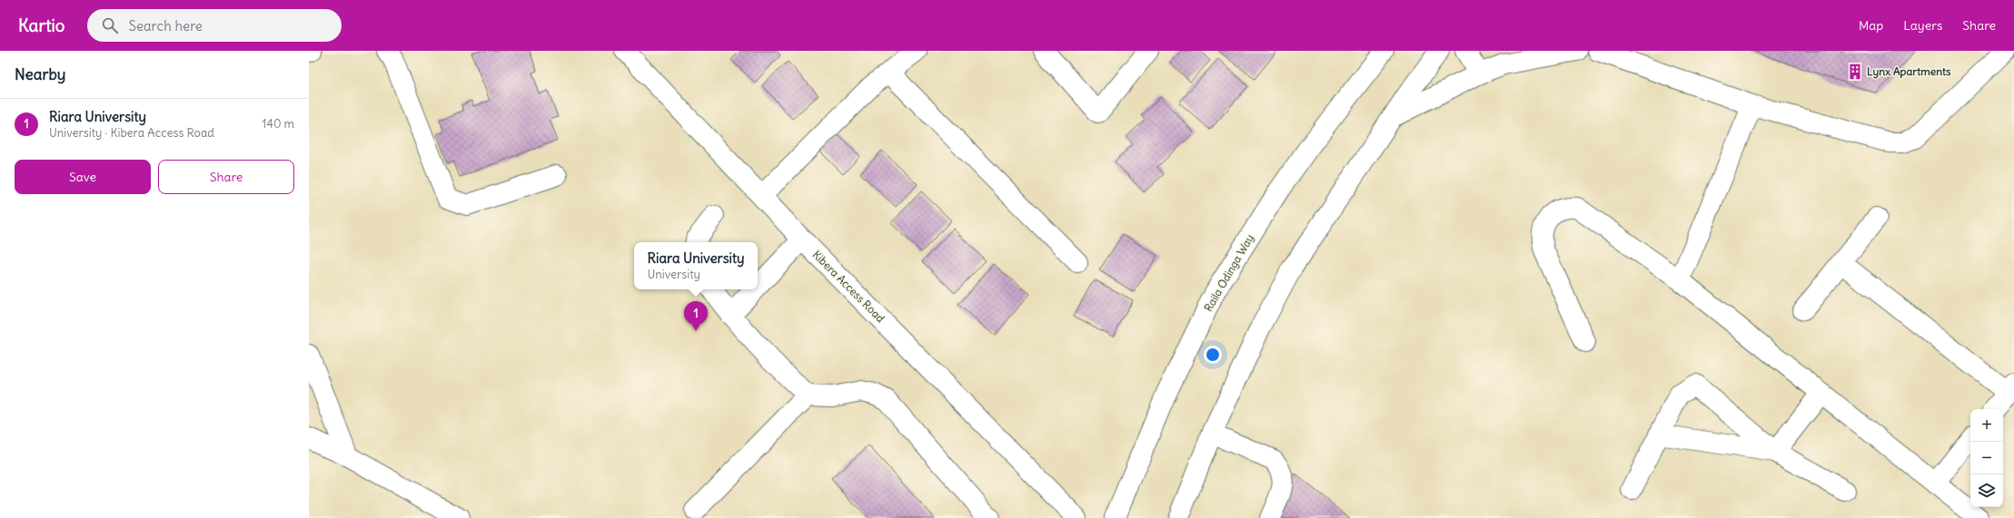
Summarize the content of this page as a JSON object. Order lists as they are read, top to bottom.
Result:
{
  "streets": {
    "street": ["Raila Odinga Way", "Kibera Access Road"]
  },
  "places": {
    "building": ["Lynx Apartments"]
  },
  "page": {
    "header": "Kartio",
    "search": "Search here",
    "nav": ["Map", "Layers", "Share"],
    "heading": "Nearby",
    "list": [
      {
        "mark": "1",
        "name": "Riara University",
        "note": "University · Kibera Access Road",
        "value": "140 m"
      }
    ],
    "buttons": ["Save", "Share"],
    "popup": ["Riara University", "University"],
    "pins": "1",
    "map_buttons": ["+", "−"]
  }
}
